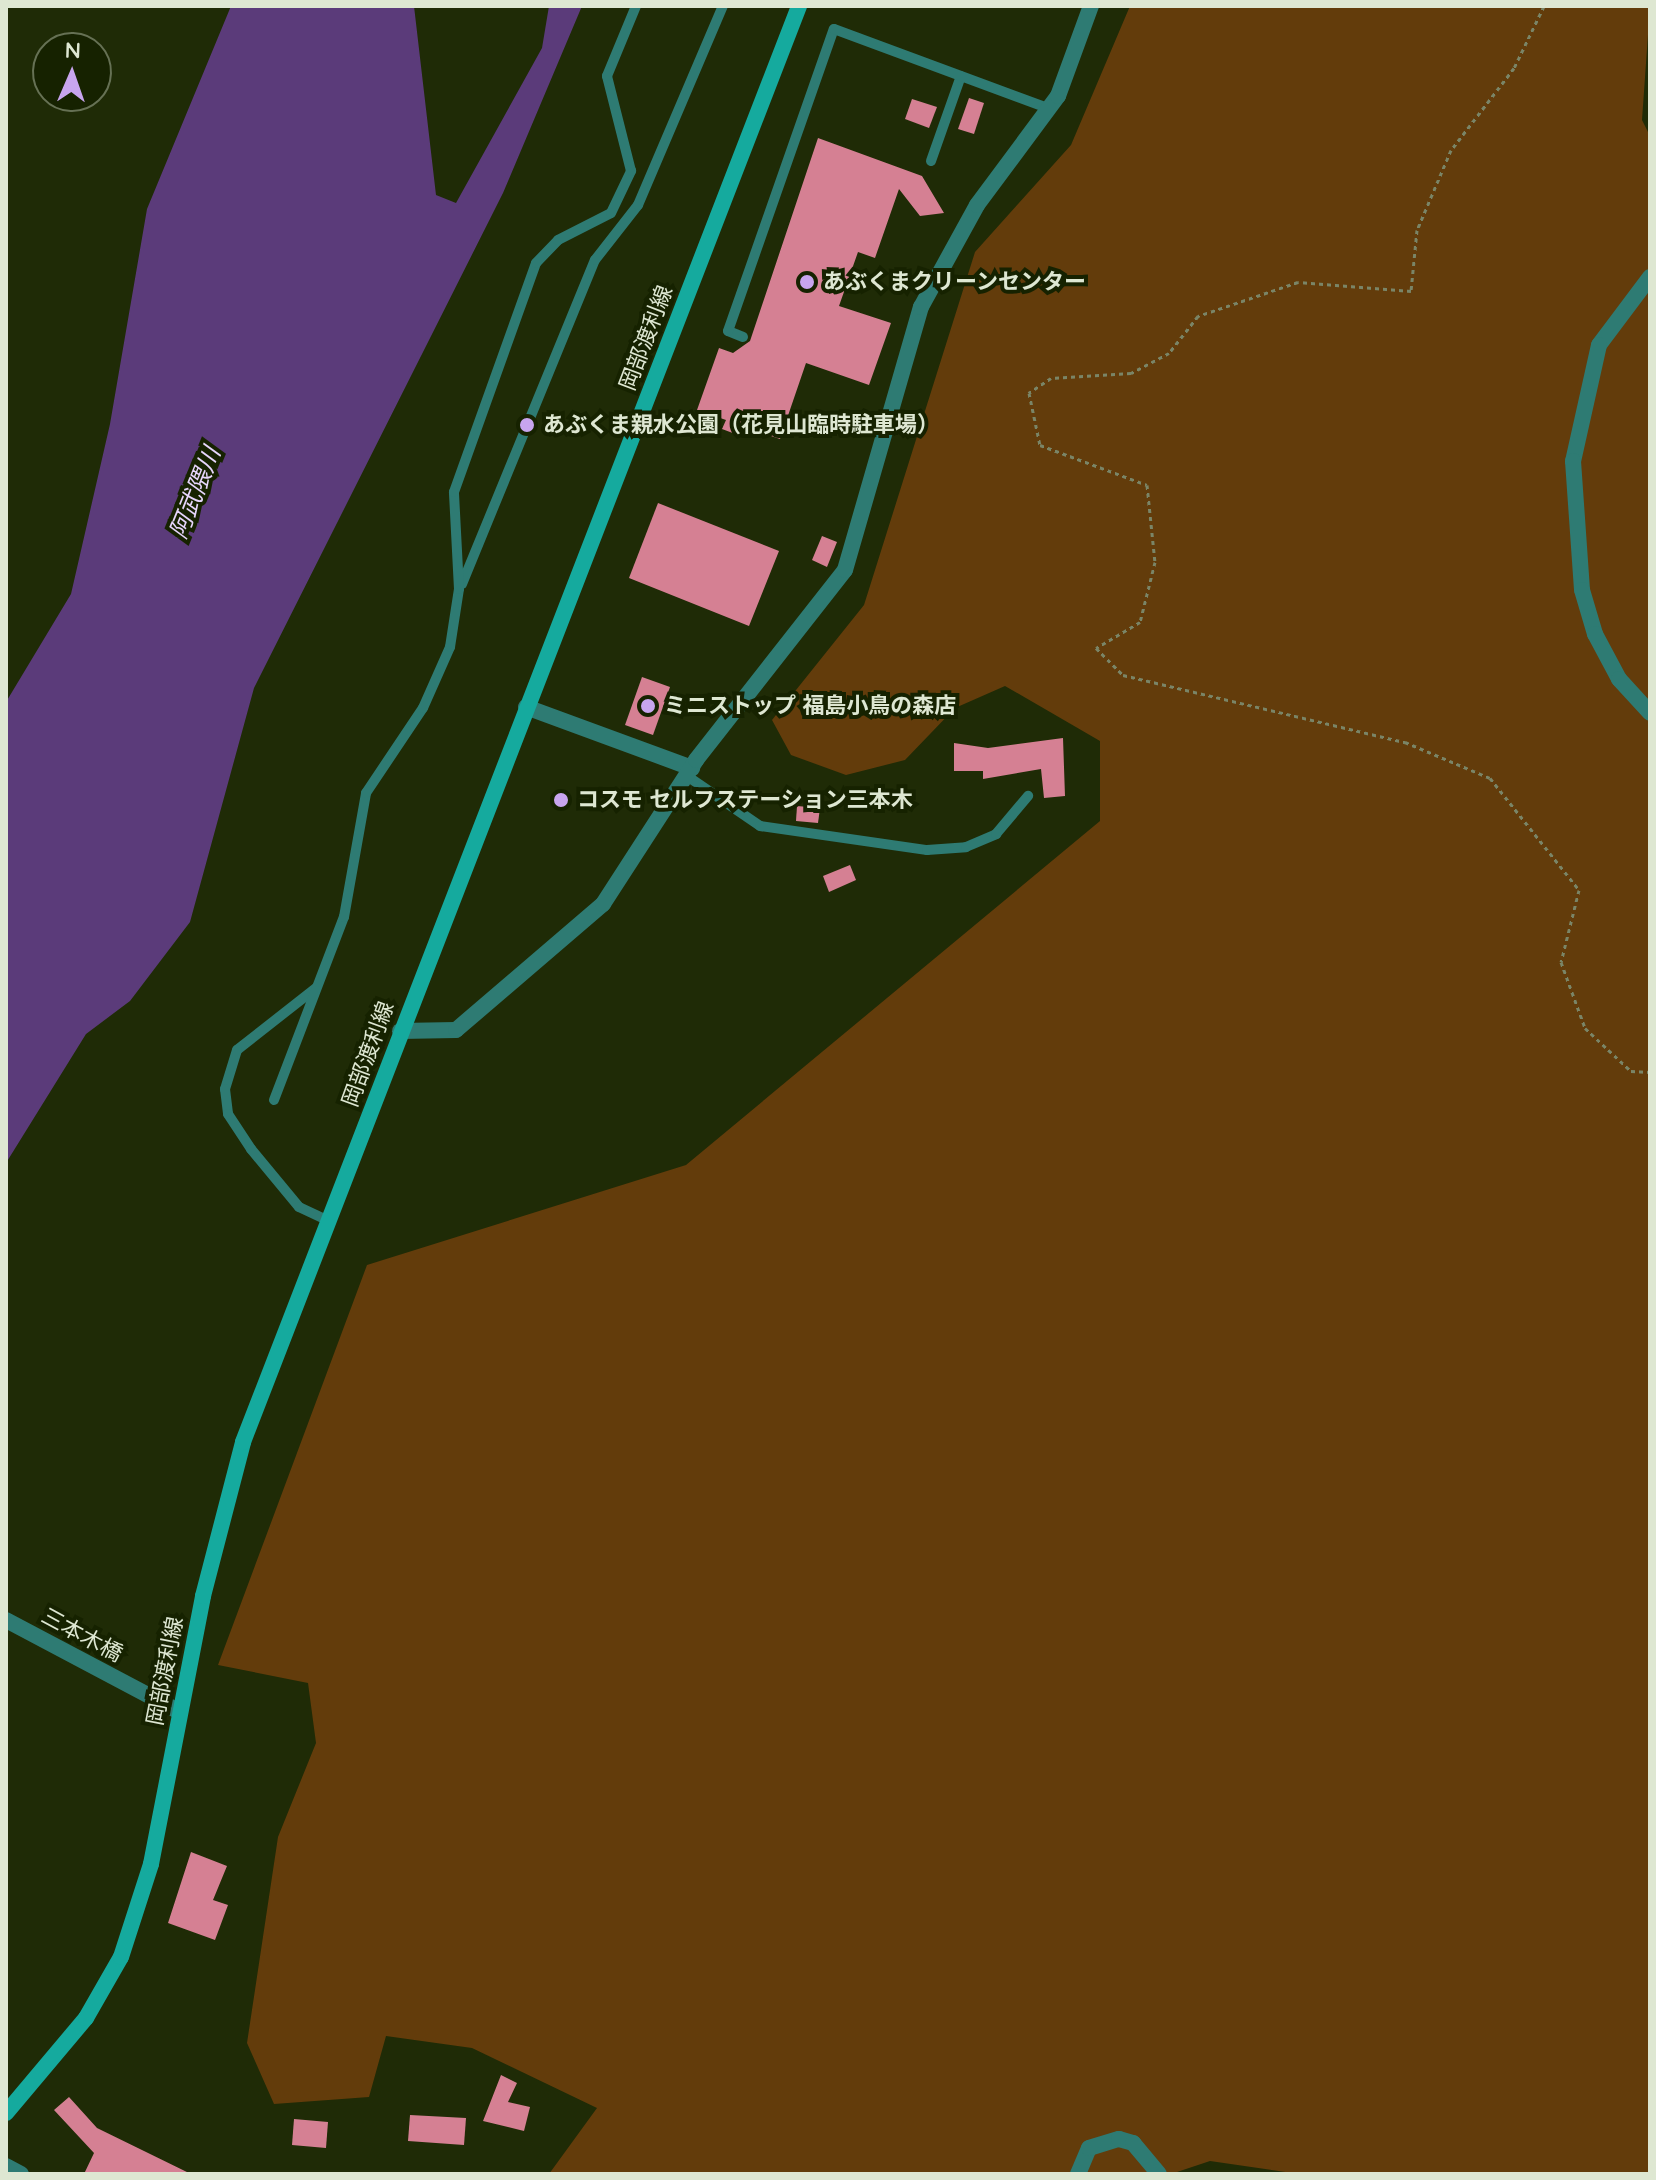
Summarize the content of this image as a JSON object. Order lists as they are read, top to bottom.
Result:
{
  "streets": {
    "main road": ["岡部渡利線"],
    "street": ["三本木橋"]
  },
  "crossings": [
    ["岡部渡利線", "三本木橋"]
  ],
  "water": ["阿武隈川"],
  "places": [
    "あぶくまクリーンセンター",
    "あぶくま親水公園（花見山臨時駐車場）",
    "ミニストップ 福島小鳥の森店",
    "コスモ セルフステーション三本木"
  ],
  "north": "top"
}
